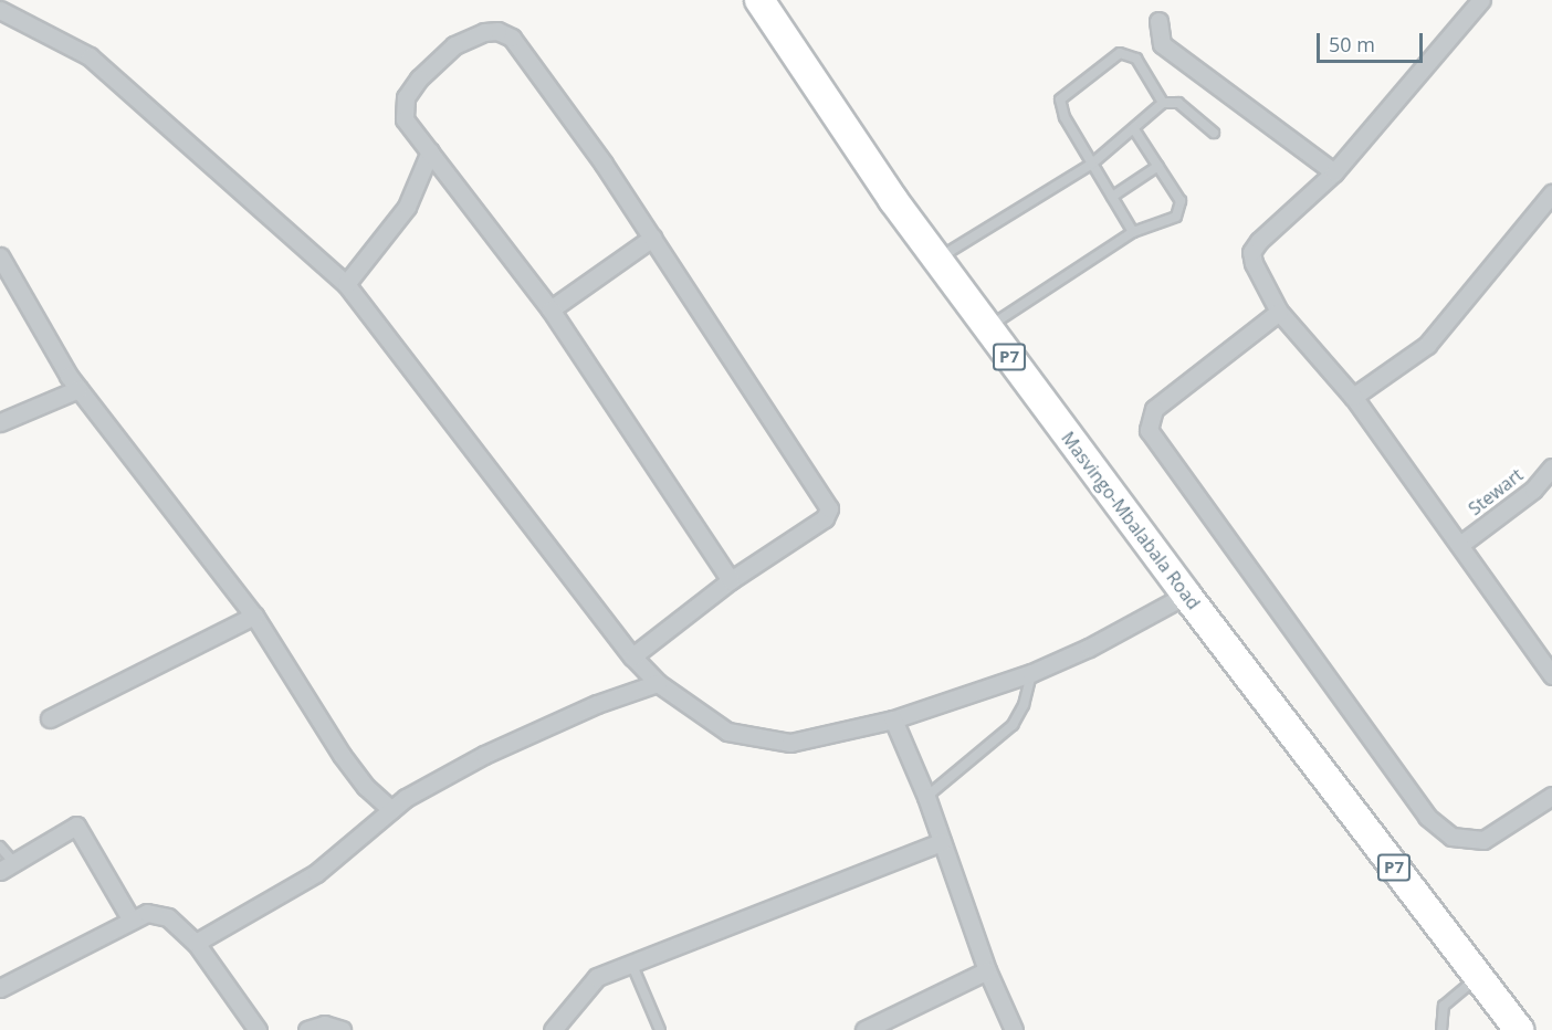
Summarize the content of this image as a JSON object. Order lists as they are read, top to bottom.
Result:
{
  "streets": {
    "highway": ["P7", "Masvingo-Mbalabala Road"],
    "street": ["Stewart"]
  },
  "scale_bar": "50 m"
}
